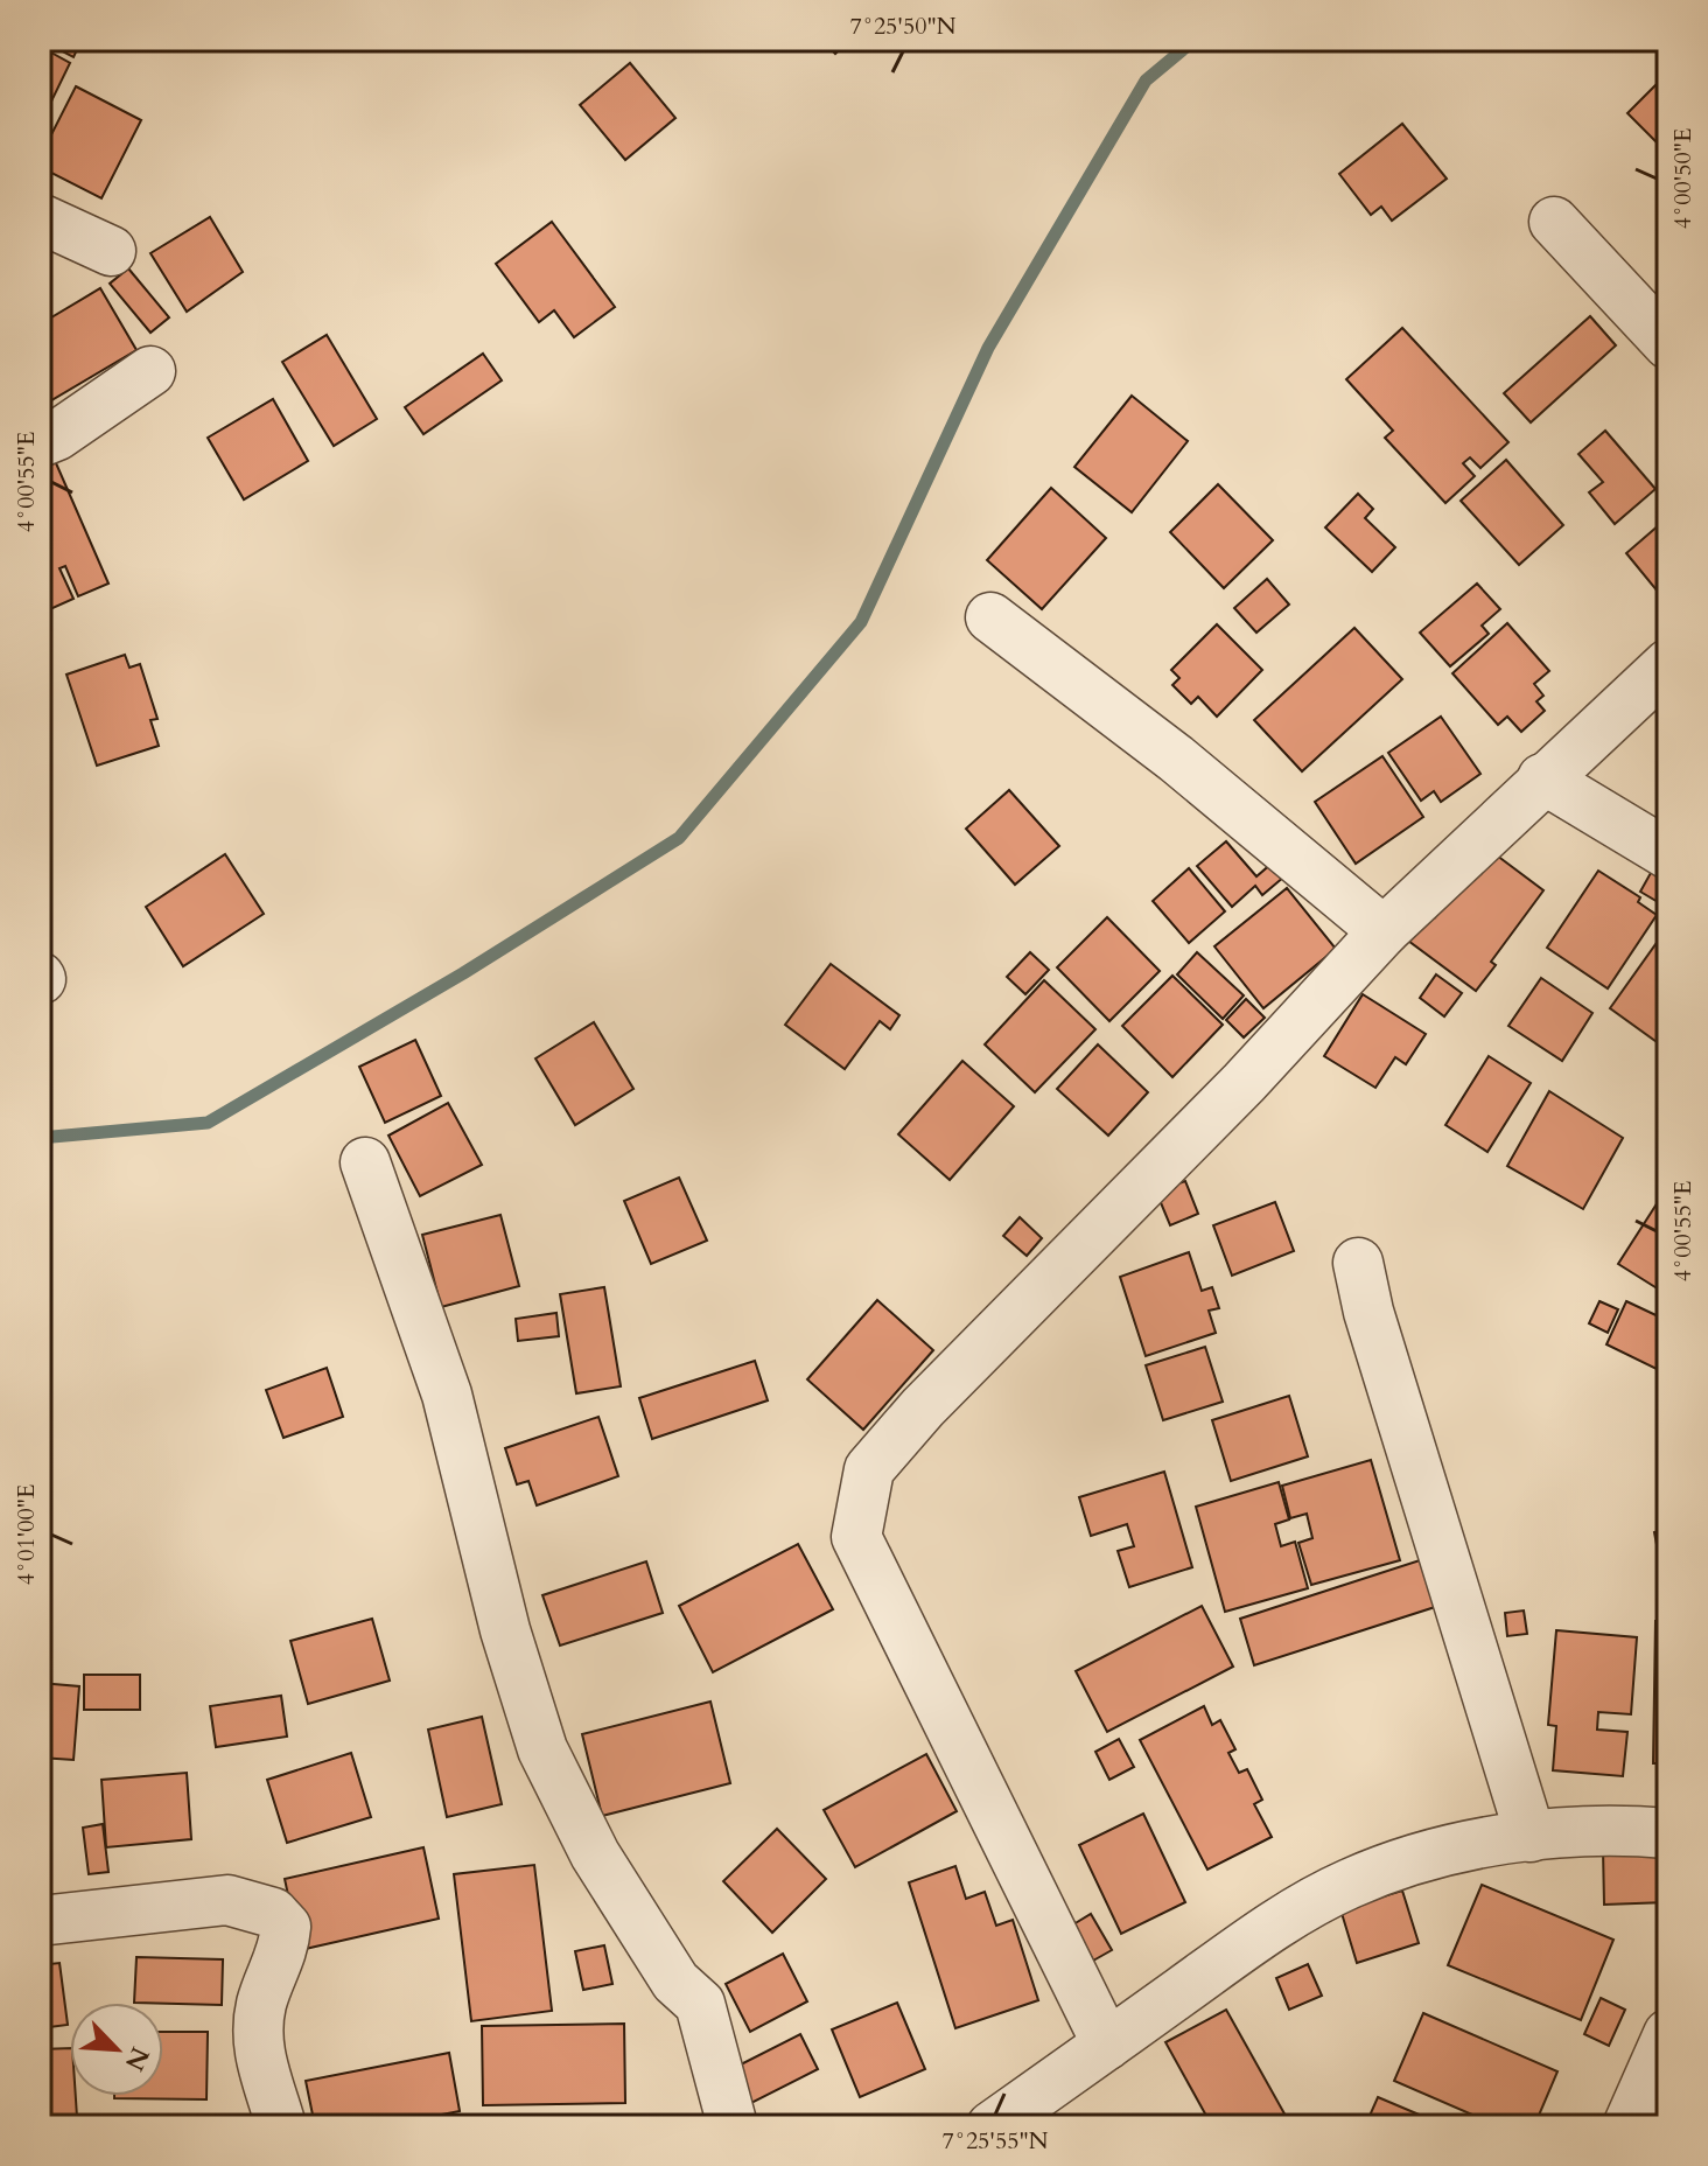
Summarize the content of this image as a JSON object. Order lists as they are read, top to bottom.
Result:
{
  "north": "bottom right",
  "coordinates": [
    "7°25'50\"N",
    "4°00'50\"E",
    "4°00'55\"E",
    "4°01'00\"E",
    "7°25'55\"N"
  ]
}
